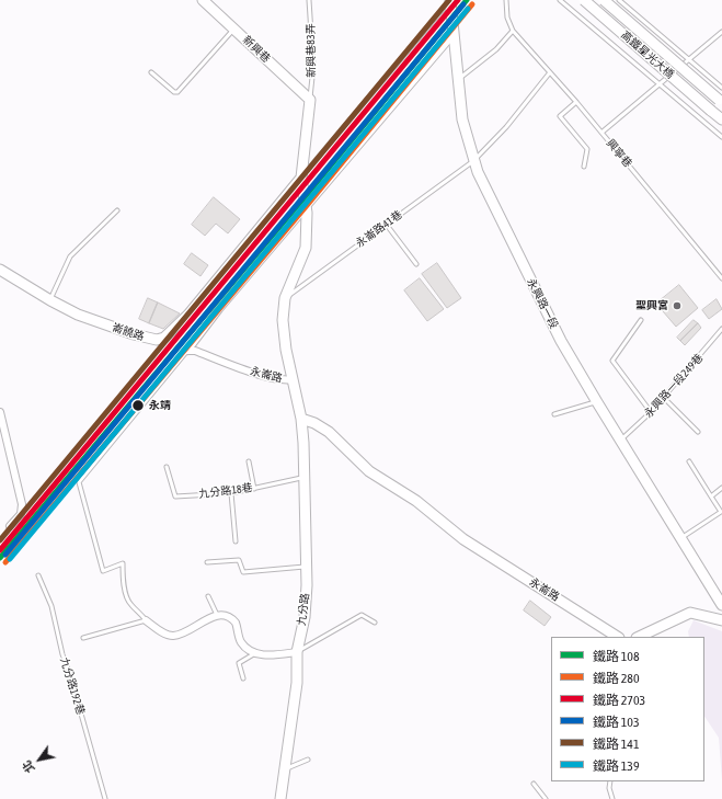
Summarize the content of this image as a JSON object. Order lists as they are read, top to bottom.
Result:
{
  "streets": {
    "street": [
      "新興巷",
      "高鐵星光大橋",
      "永興路一段",
      "崙饒路",
      "永崙路",
      "九分路"
    ],
    "lane": [
      "新興巷83弄",
      "興寧巷",
      "永崙路41巷",
      "永興路一段249巷",
      "九分路18巷",
      "九分路192巷"
    ]
  },
  "crossings": [
    ["新興巷", "新興巷83弄"],
    ["興寧巷", "永崙路41巷"],
    ["永崙路41巷", "永興路一段"],
    ["永興路一段", "永興路一段249巷"],
    ["永崙路", "九分路"],
    ["九分路18巷", "九分路"]
  ],
  "places": ["聖興宮", "永靖"],
  "lines": [
    "rail line 108",
    "rail line 2703",
    "rail line 141",
    "rail line 280",
    "rail line 103",
    "rail line 139"
  ],
  "legend": [
    "鐵路 108",
    "鐵路 280",
    "鐵路 2703",
    "鐵路 103",
    "鐵路 141",
    "鐵路 139"
  ],
  "north": "bottom left"
}
